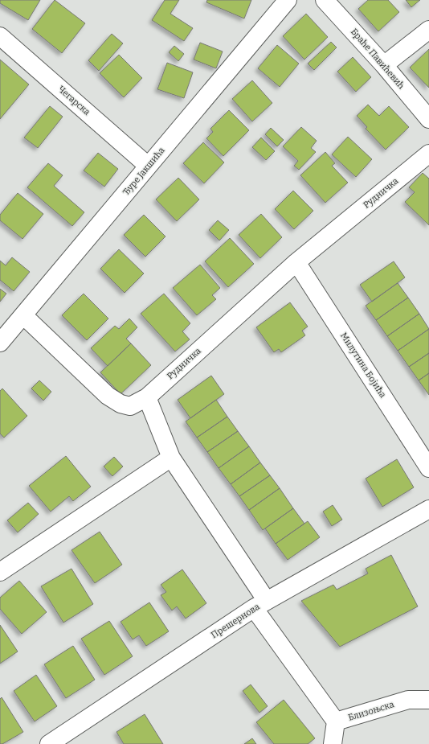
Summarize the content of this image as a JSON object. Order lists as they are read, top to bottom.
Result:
{
  "streets": {
    "street": [
      "Браће Павићевић",
      "Чегарска",
      "Ђуре Јакшића",
      "Рудничка",
      "Милутина Бојића",
      "Прешернова",
      "Близоњска"
    ]
  },
  "crossings": [
    ["Чегарска", "Ђуре Јакшића"],
    ["Ђуре Јакшића", "Рудничка"],
    ["Рудничка", "Милутина Бојића"]
  ]
}
